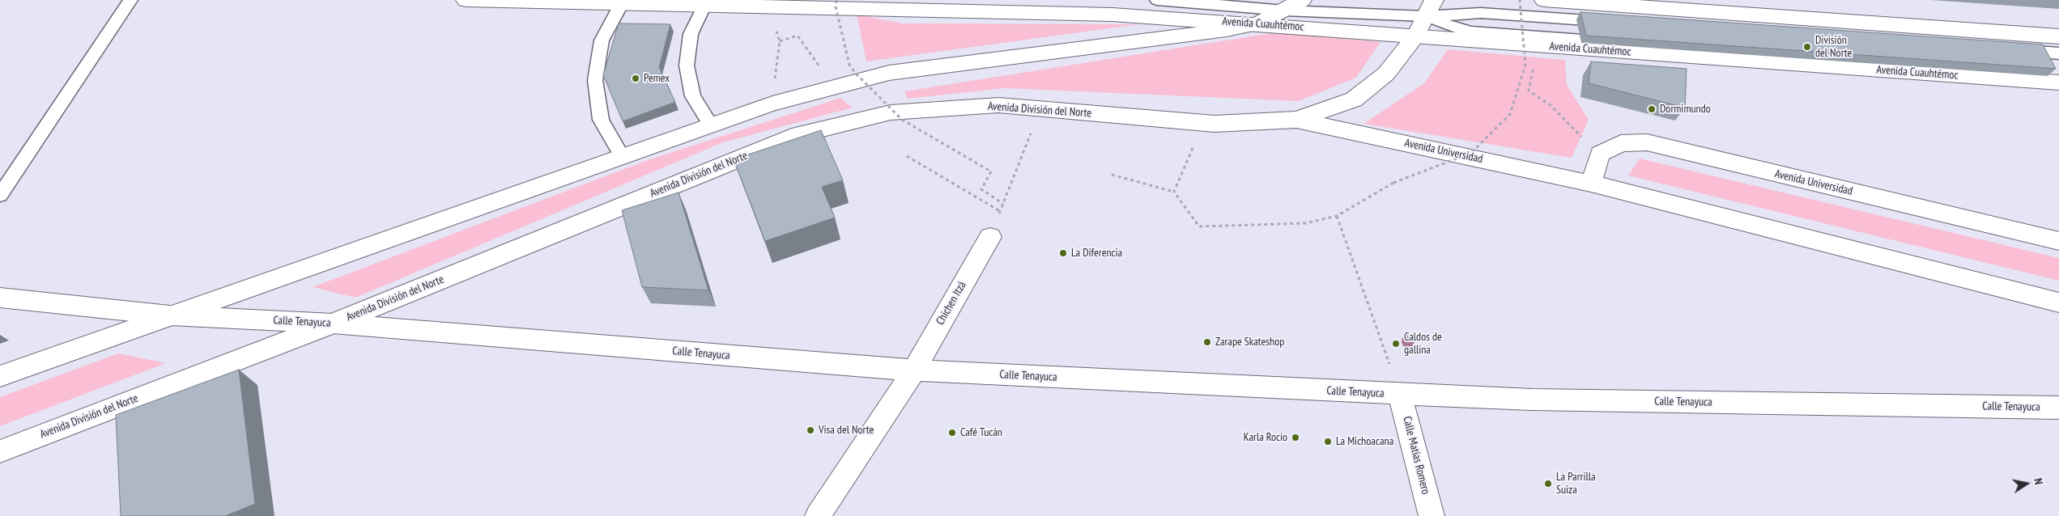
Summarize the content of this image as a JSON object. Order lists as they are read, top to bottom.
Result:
{
  "streets": {
    "main road": [
      "Avenida Cuauhtémoc",
      "Avenida División del Norte",
      "Avenida Universidad",
      "Chichen Itzá",
      "Calle Tenayuca",
      "Calle Matías Romero"
    ]
  },
  "crossings": [
    ["Avenida Cuauhtémoc", "Avenida División del Norte"],
    ["Avenida División del Norte", "Avenida Universidad"],
    ["Avenida División del Norte", "Calle Tenayuca"],
    ["Chichen Itzá", "Calle Tenayuca"],
    ["Calle Tenayuca", "Calle Matías Romero"]
  ],
  "places": [
    "División del Norte",
    "Pemex",
    "Dormimundo",
    "La Diferencia",
    "Zarape Skateshop",
    "Caldos de gallina",
    "Visa del Norte",
    "Café Tucán",
    "Karla Rocío",
    "La Michoacana",
    "La Parrilla Suiza"
  ],
  "north": "right"
}
